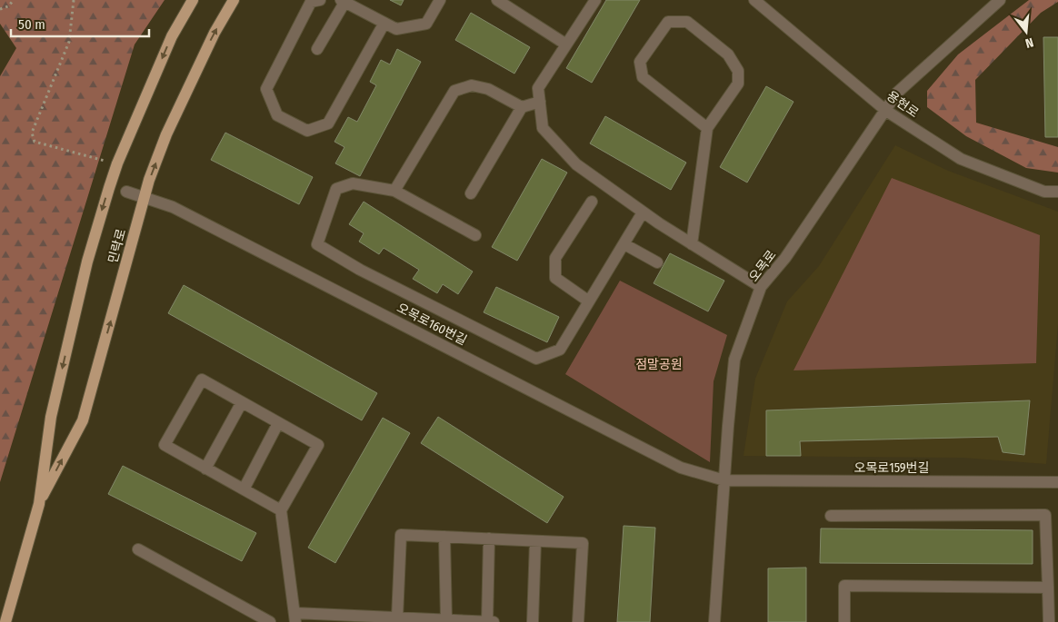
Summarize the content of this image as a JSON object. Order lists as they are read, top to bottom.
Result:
{
  "streets": {
    "main road": ["민락로"],
    "street": [
      "용현로",
      "오목로",
      "오목로160번길",
      "오목로159번길"
    ]
  },
  "crossings": [
    ["용현로", "오목로"],
    ["오목로", "오목로160번길"],
    ["오목로", "오목로159번길"],
    ["오목로160번길", "오목로159번길"]
  ],
  "parks": ["점말공원"],
  "scale_bar": "50 m",
  "north": "bottom"
}
